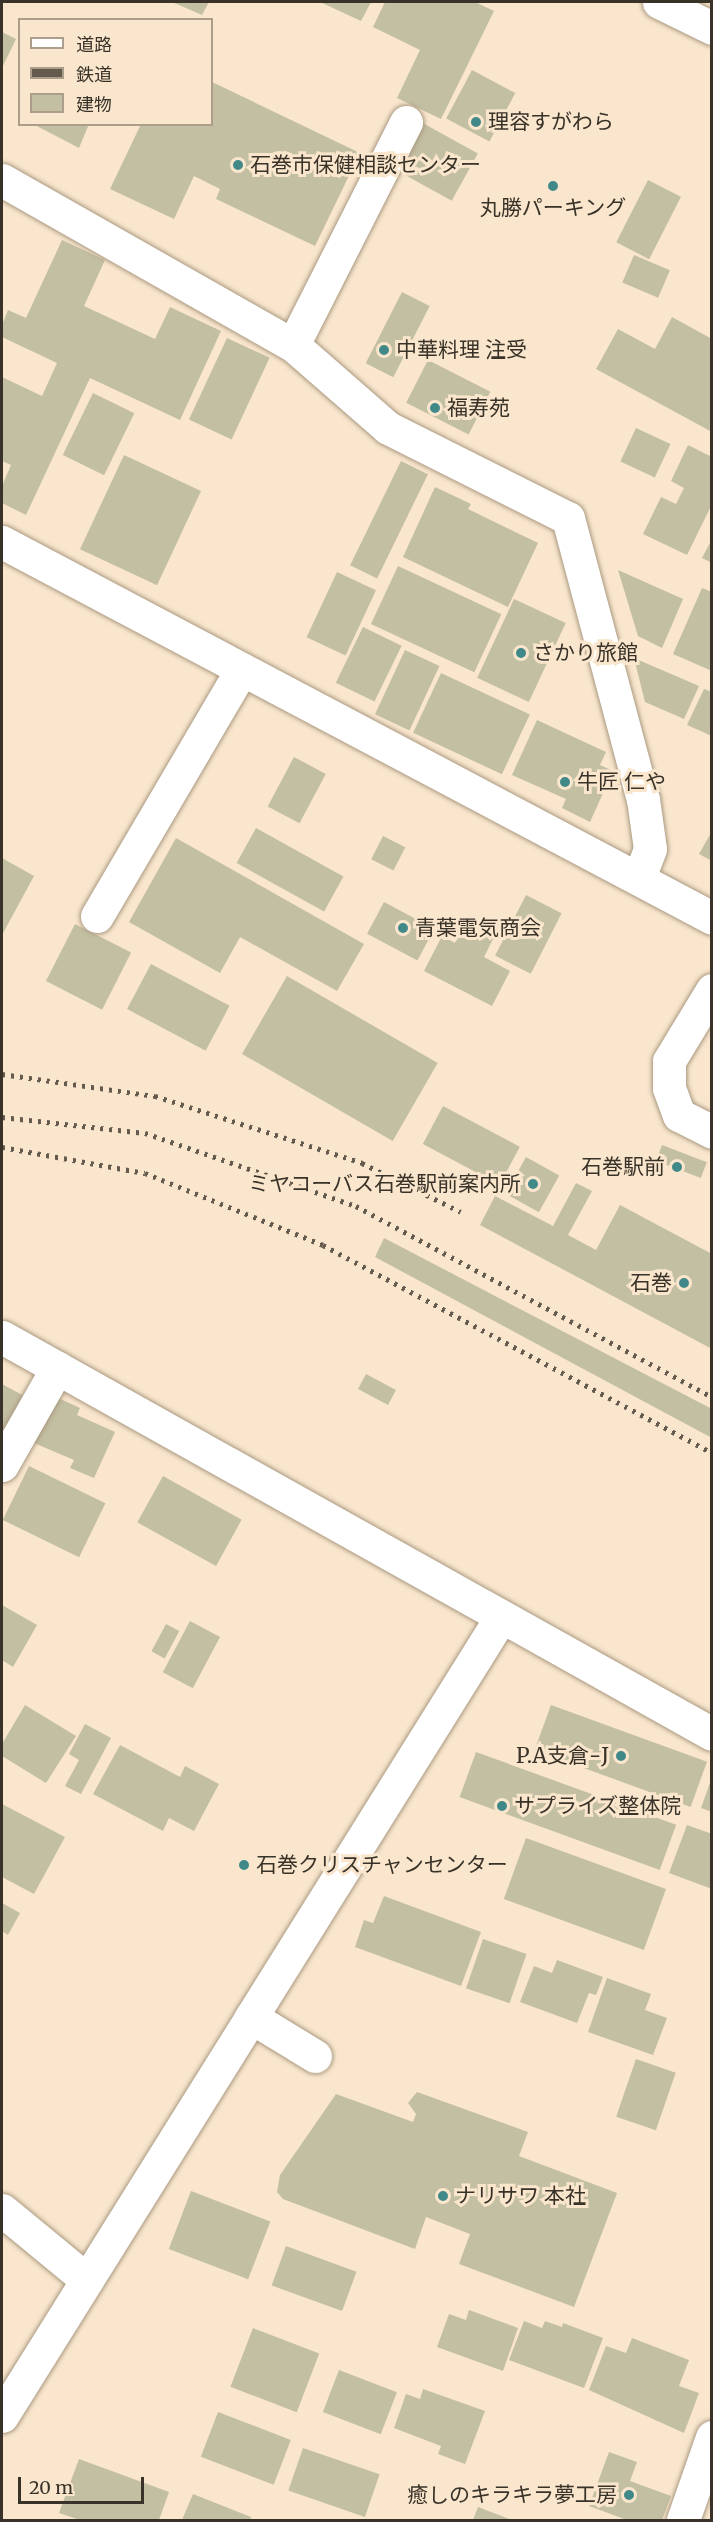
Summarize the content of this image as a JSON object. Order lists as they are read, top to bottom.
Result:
{
  "places": [
    "理容すがわら",
    "石巻市保健相談センター",
    "丸勝パーキング",
    "中華料理 注受",
    "福寿苑",
    "さかり旅館",
    "牛匠 仁や",
    "青葉電気商会",
    "石巻駅前",
    "ミヤコーバス石巻駅前案内所",
    "石巻",
    "P.A支倉-J",
    "サプライズ整体院",
    "石巻クリスチャンセンター",
    "ナリサワ 本社",
    "癒しのキラキラ夢工房"
  ],
  "legend": ["道路", "鉄道", "建物"],
  "scale_bar": "20 m"
}
